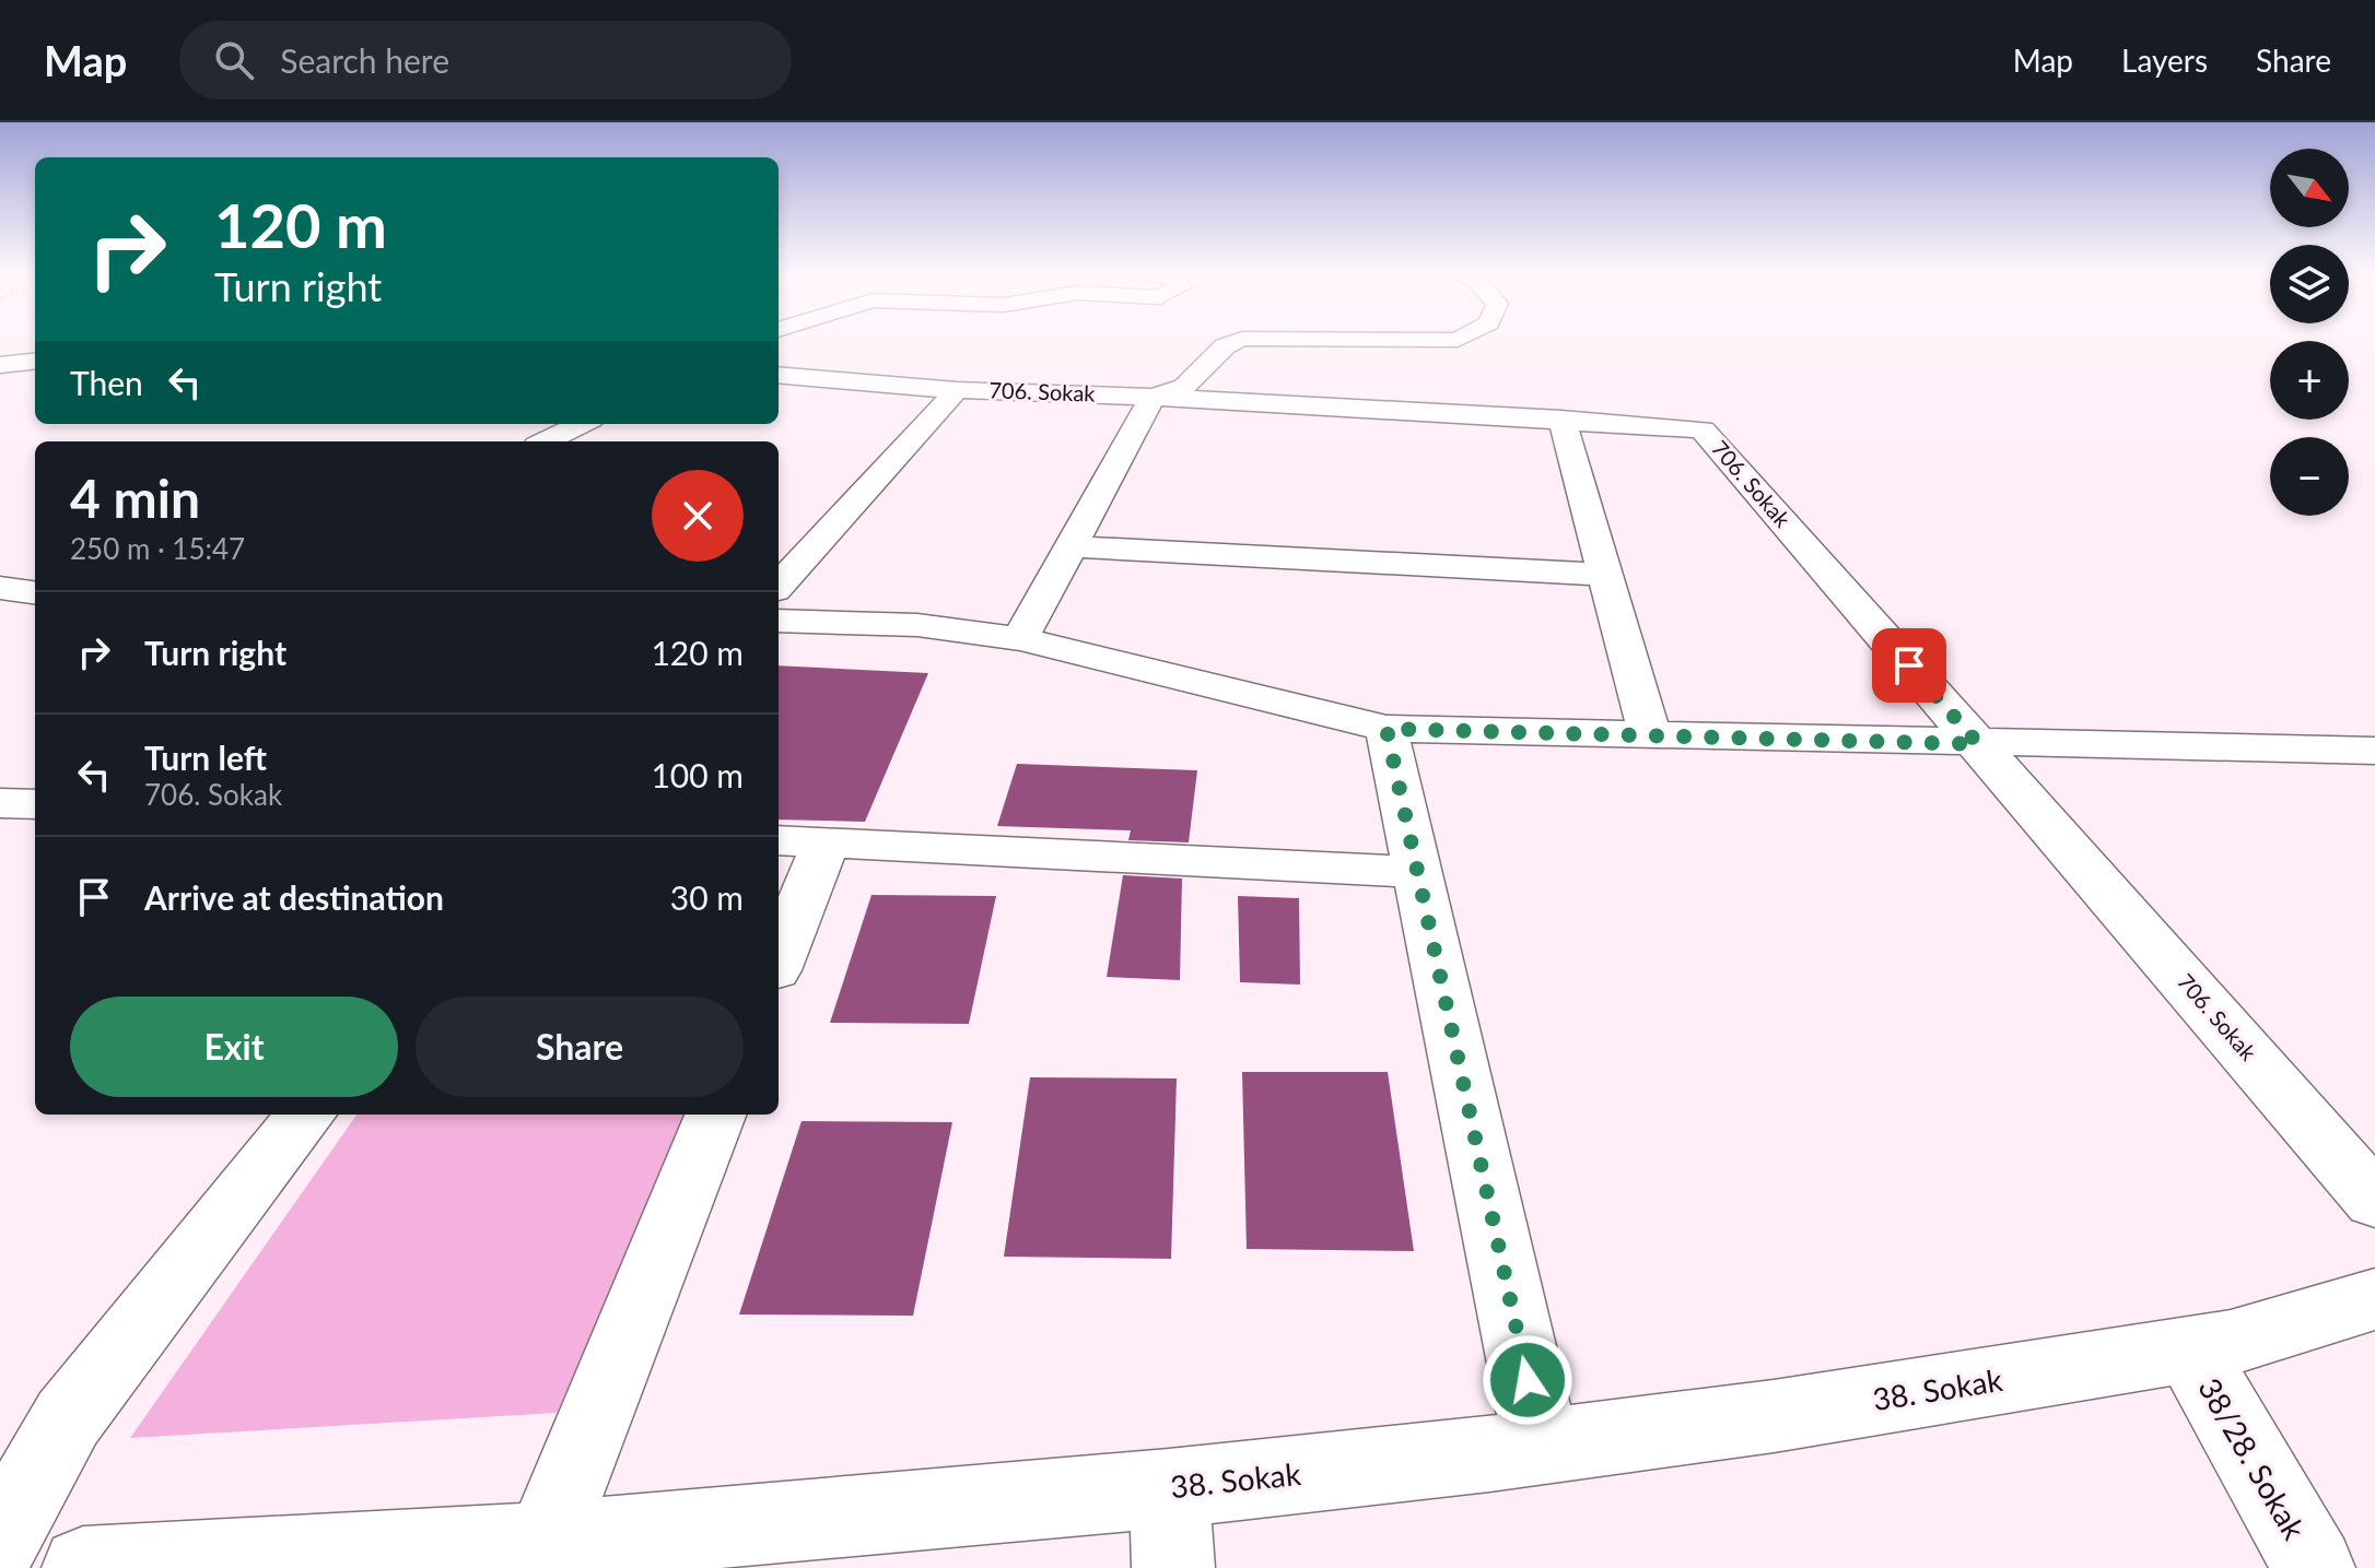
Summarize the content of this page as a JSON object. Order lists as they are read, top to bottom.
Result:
{
  "streets": {
    "street": ["706. Sokak", "38. Sokak", "38/28. Sokak"]
  },
  "crossings": [
    ["38. Sokak", "38/28. Sokak"]
  ],
  "north": "bottom right",
  "page": {
    "header": "Map",
    "search": "Search here",
    "nav": ["Map", "Layers", "Share"],
    "map_buttons": ["+", "−"],
    "turn": ["120 m", "Turn right"],
    "then": "Then",
    "heading": ["4 min", "250 m · 15:47"],
    "list": [
      {
        "name": "Turn right",
        "value": "120 m"
      },
      {
        "name": "Turn left",
        "note": "706. Sokak",
        "value": "100 m"
      },
      {
        "name": "Arrive at destination",
        "value": "30 m"
      }
    ],
    "buttons": ["Exit", "Share"]
  }
}
